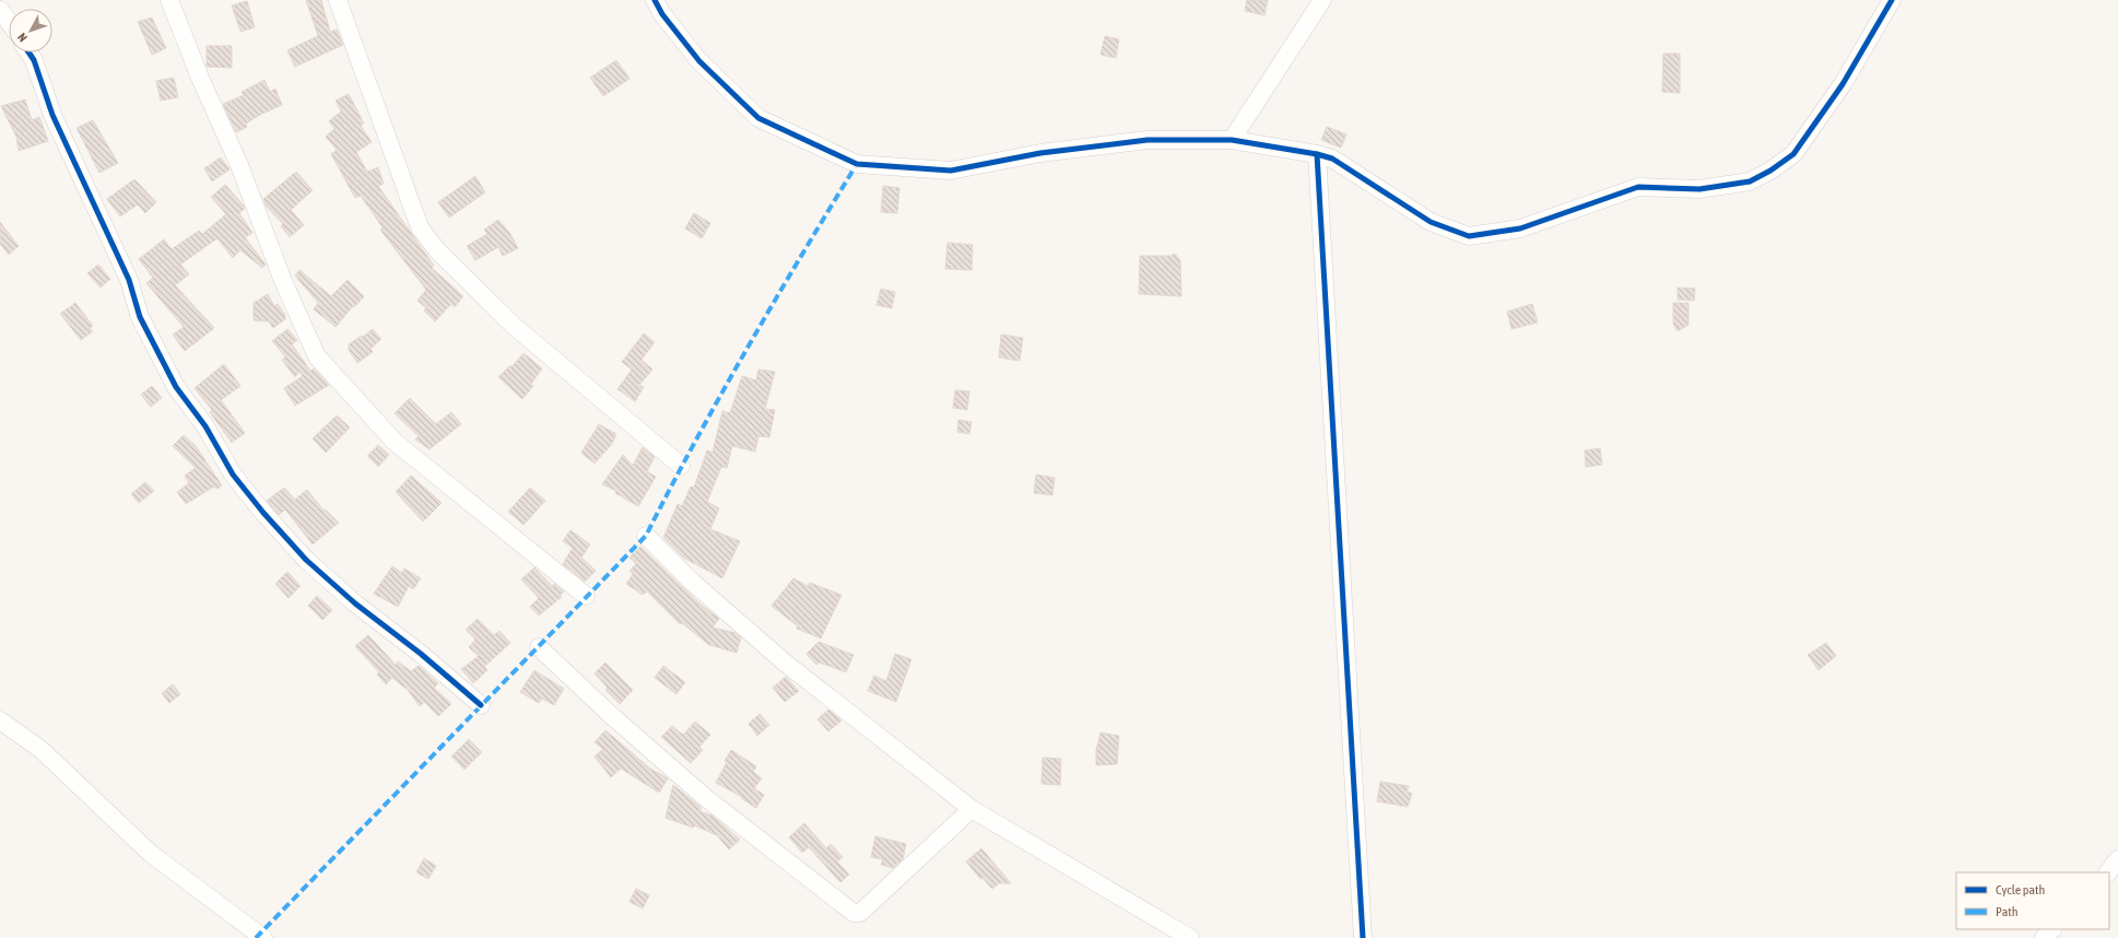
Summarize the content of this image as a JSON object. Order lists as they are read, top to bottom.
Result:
{
  "legend": ["Cycle path", "Path"],
  "north": "bottom left"
}
